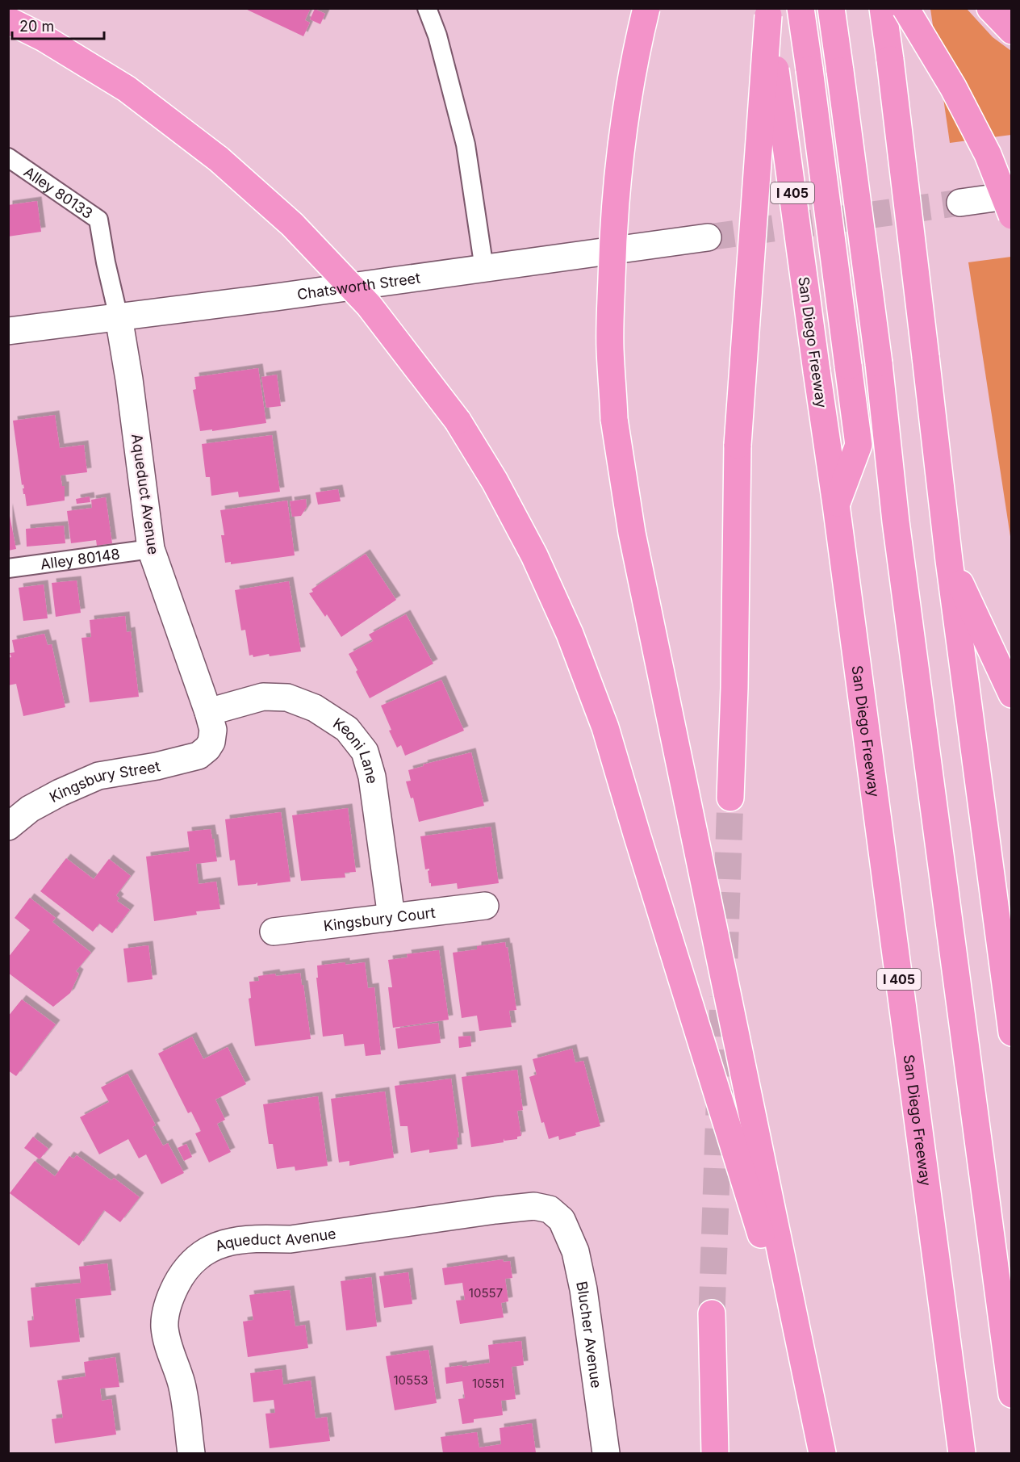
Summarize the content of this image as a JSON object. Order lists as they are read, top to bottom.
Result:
{
  "streets": {
    "highway": ["I 405", "San Diego Freeway"],
    "street": [
      "Chatsworth Street",
      "Aqueduct Avenue",
      "Keoni Lane",
      "Kingsbury Street",
      "Kingsbury Court",
      "Blucher Avenue"
    ],
    "lane": ["Alley 80133", "Alley 80148"]
  },
  "crossings": [
    ["Alley 80133", "Chatsworth Street"],
    ["Alley 80133", "Aqueduct Avenue"],
    ["Chatsworth Street", "Aqueduct Avenue"],
    ["Aqueduct Avenue", "Alley 80148"],
    ["Aqueduct Avenue", "Keoni Lane"],
    ["Aqueduct Avenue", "Kingsbury Street"],
    ["Aqueduct Avenue", "Blucher Avenue"],
    ["Keoni Lane", "Kingsbury Court"]
  ],
  "house_numbers": ["10557", "10553", "10551"],
  "scale_bar": "20 m"
}
